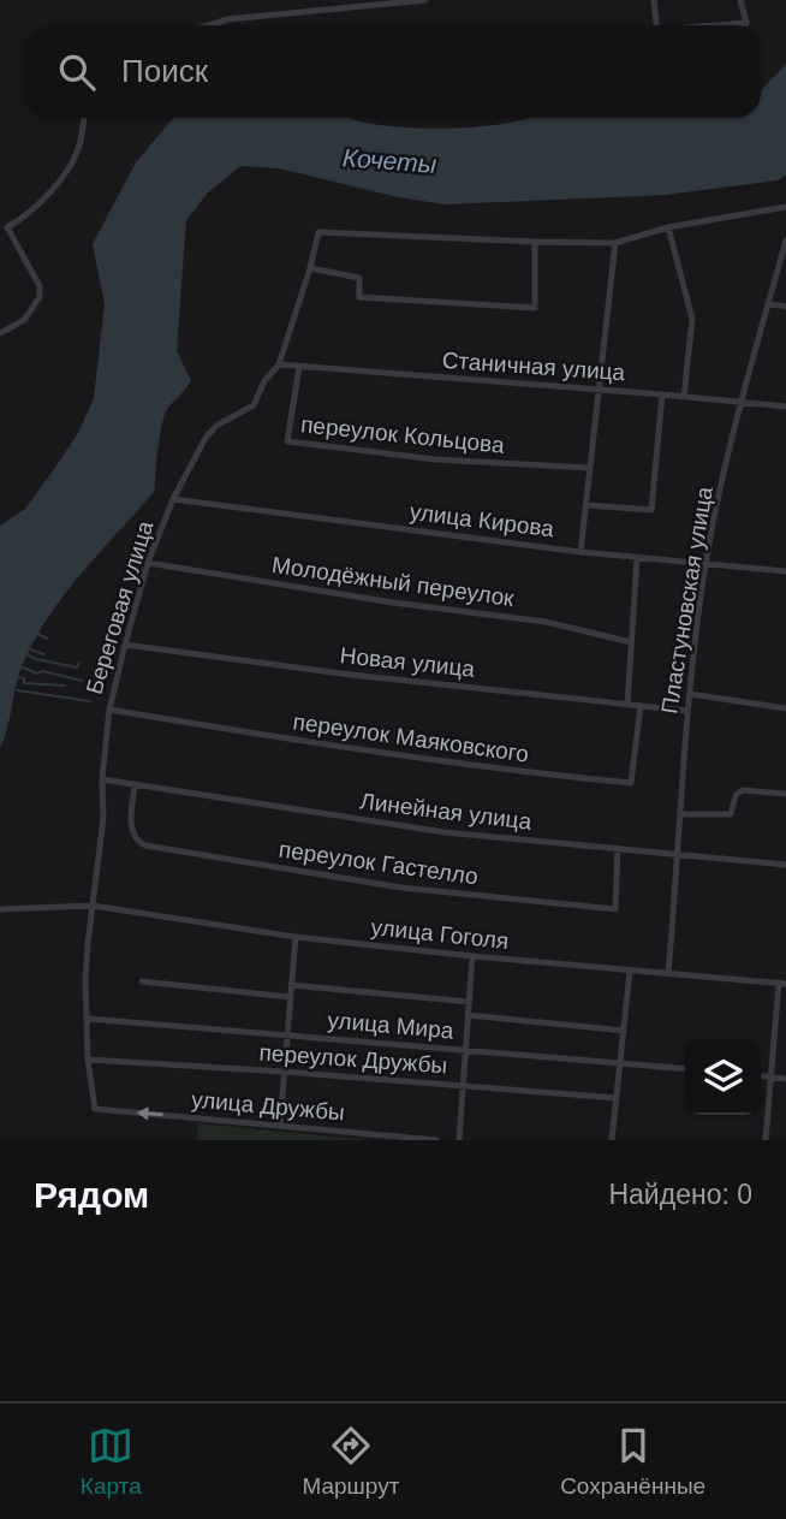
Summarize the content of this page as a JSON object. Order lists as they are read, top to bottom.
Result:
{
  "streets": {
    "street": [
      "Станичная улица",
      "переулок Кольцова",
      "улица Кирова",
      "Молодёжный переулок",
      "Пластуновская улица",
      "Береговая улица",
      "Новая улица",
      "переулок Маяковского",
      "Линейная улица",
      "переулок Гастелло",
      "улица Гоголя",
      "улица Мира",
      "переулок Дружбы",
      "улица Дружбы"
    ]
  },
  "crossings": [
    ["Станичная улица", "переулок Кольцова"],
    ["Станичная улица", "Пластуновская улица"],
    ["Станичная улица", "Береговая улица"],
    ["улица Кирова", "Пластуновская улица"],
    ["улица Кирова", "Береговая улица"],
    ["Молодёжный переулок", "Пластуновская улица"],
    ["Молодёжный переулок", "Береговая улица"],
    ["Пластуновская улица", "Новая улица"],
    ["Пластуновская улица", "Линейная улица"],
    ["Пластуновская улица", "улица Гоголя"],
    ["Береговая улица", "Новая улица"],
    ["Береговая улица", "переулок Маяковского"],
    ["Береговая улица", "Линейная улица"],
    ["Береговая улица", "улица Гоголя"],
    ["Береговая улица", "улица Мира"],
    ["Береговая улица", "переулок Дружбы"],
    ["Береговая улица", "улица Дружбы"],
    ["Новая улица", "переулок Маяковского"],
    ["Линейная улица", "переулок Гастелло"]
  ],
  "one_way": ["улица Дружбы"],
  "water": ["Кочеты"],
  "page": {
    "search": "Поиск",
    "heading": ["Рядом", "Найдено: 0"],
    "nav": ["Карта", "Маршрут", "Сохранённые"]
  }
}
